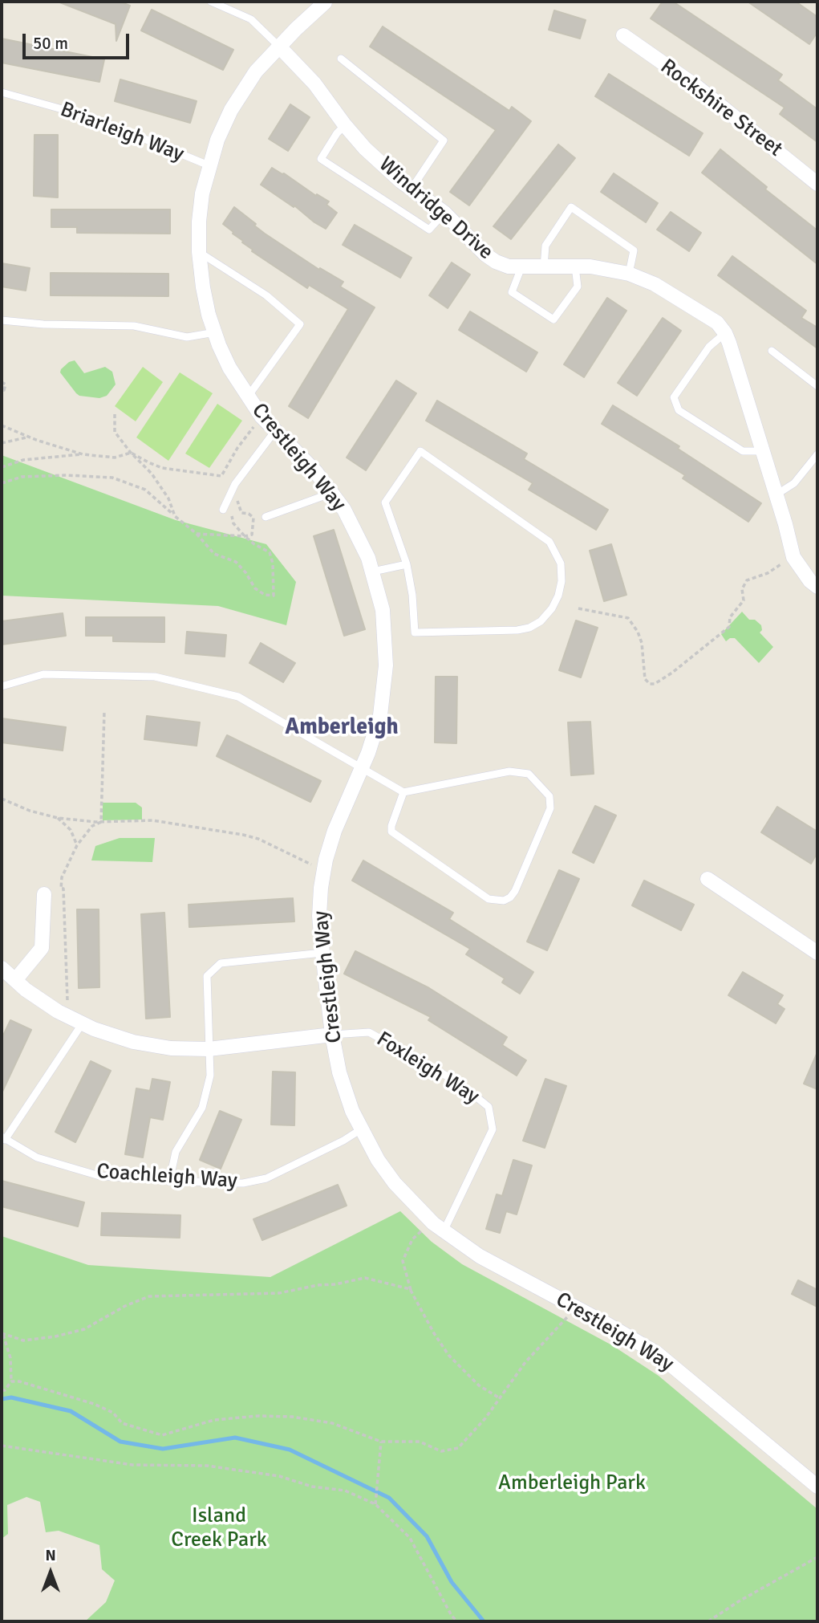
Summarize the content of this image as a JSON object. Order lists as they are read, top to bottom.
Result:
{
  "streets": {
    "street": ["Rockshire Street", "Windridge Drive", "Crestleigh Way"],
    "lane": ["Briarleigh Way", "Foxleigh Way", "Coachleigh Way"]
  },
  "crossings": [
    ["Briarleigh Way", "Crestleigh Way"],
    ["Windridge Drive", "Crestleigh Way"],
    ["Crestleigh Way", "Foxleigh Way"],
    ["Crestleigh Way", "Coachleigh Way"]
  ],
  "districts": ["Amberleigh"],
  "parks": ["Amberleigh Park", "Island Creek Park"],
  "scale_bar": "50 m",
  "north": "top"
}
